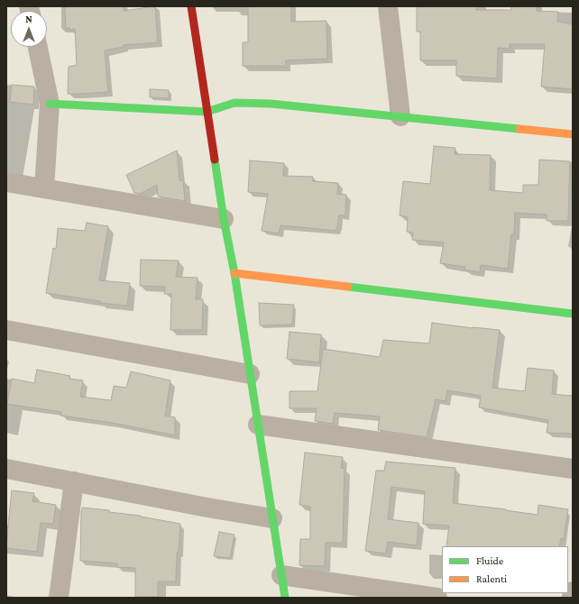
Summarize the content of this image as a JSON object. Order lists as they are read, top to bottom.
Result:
{
  "legend": ["Fluide", "Ralenti"],
  "north": "top"
}
